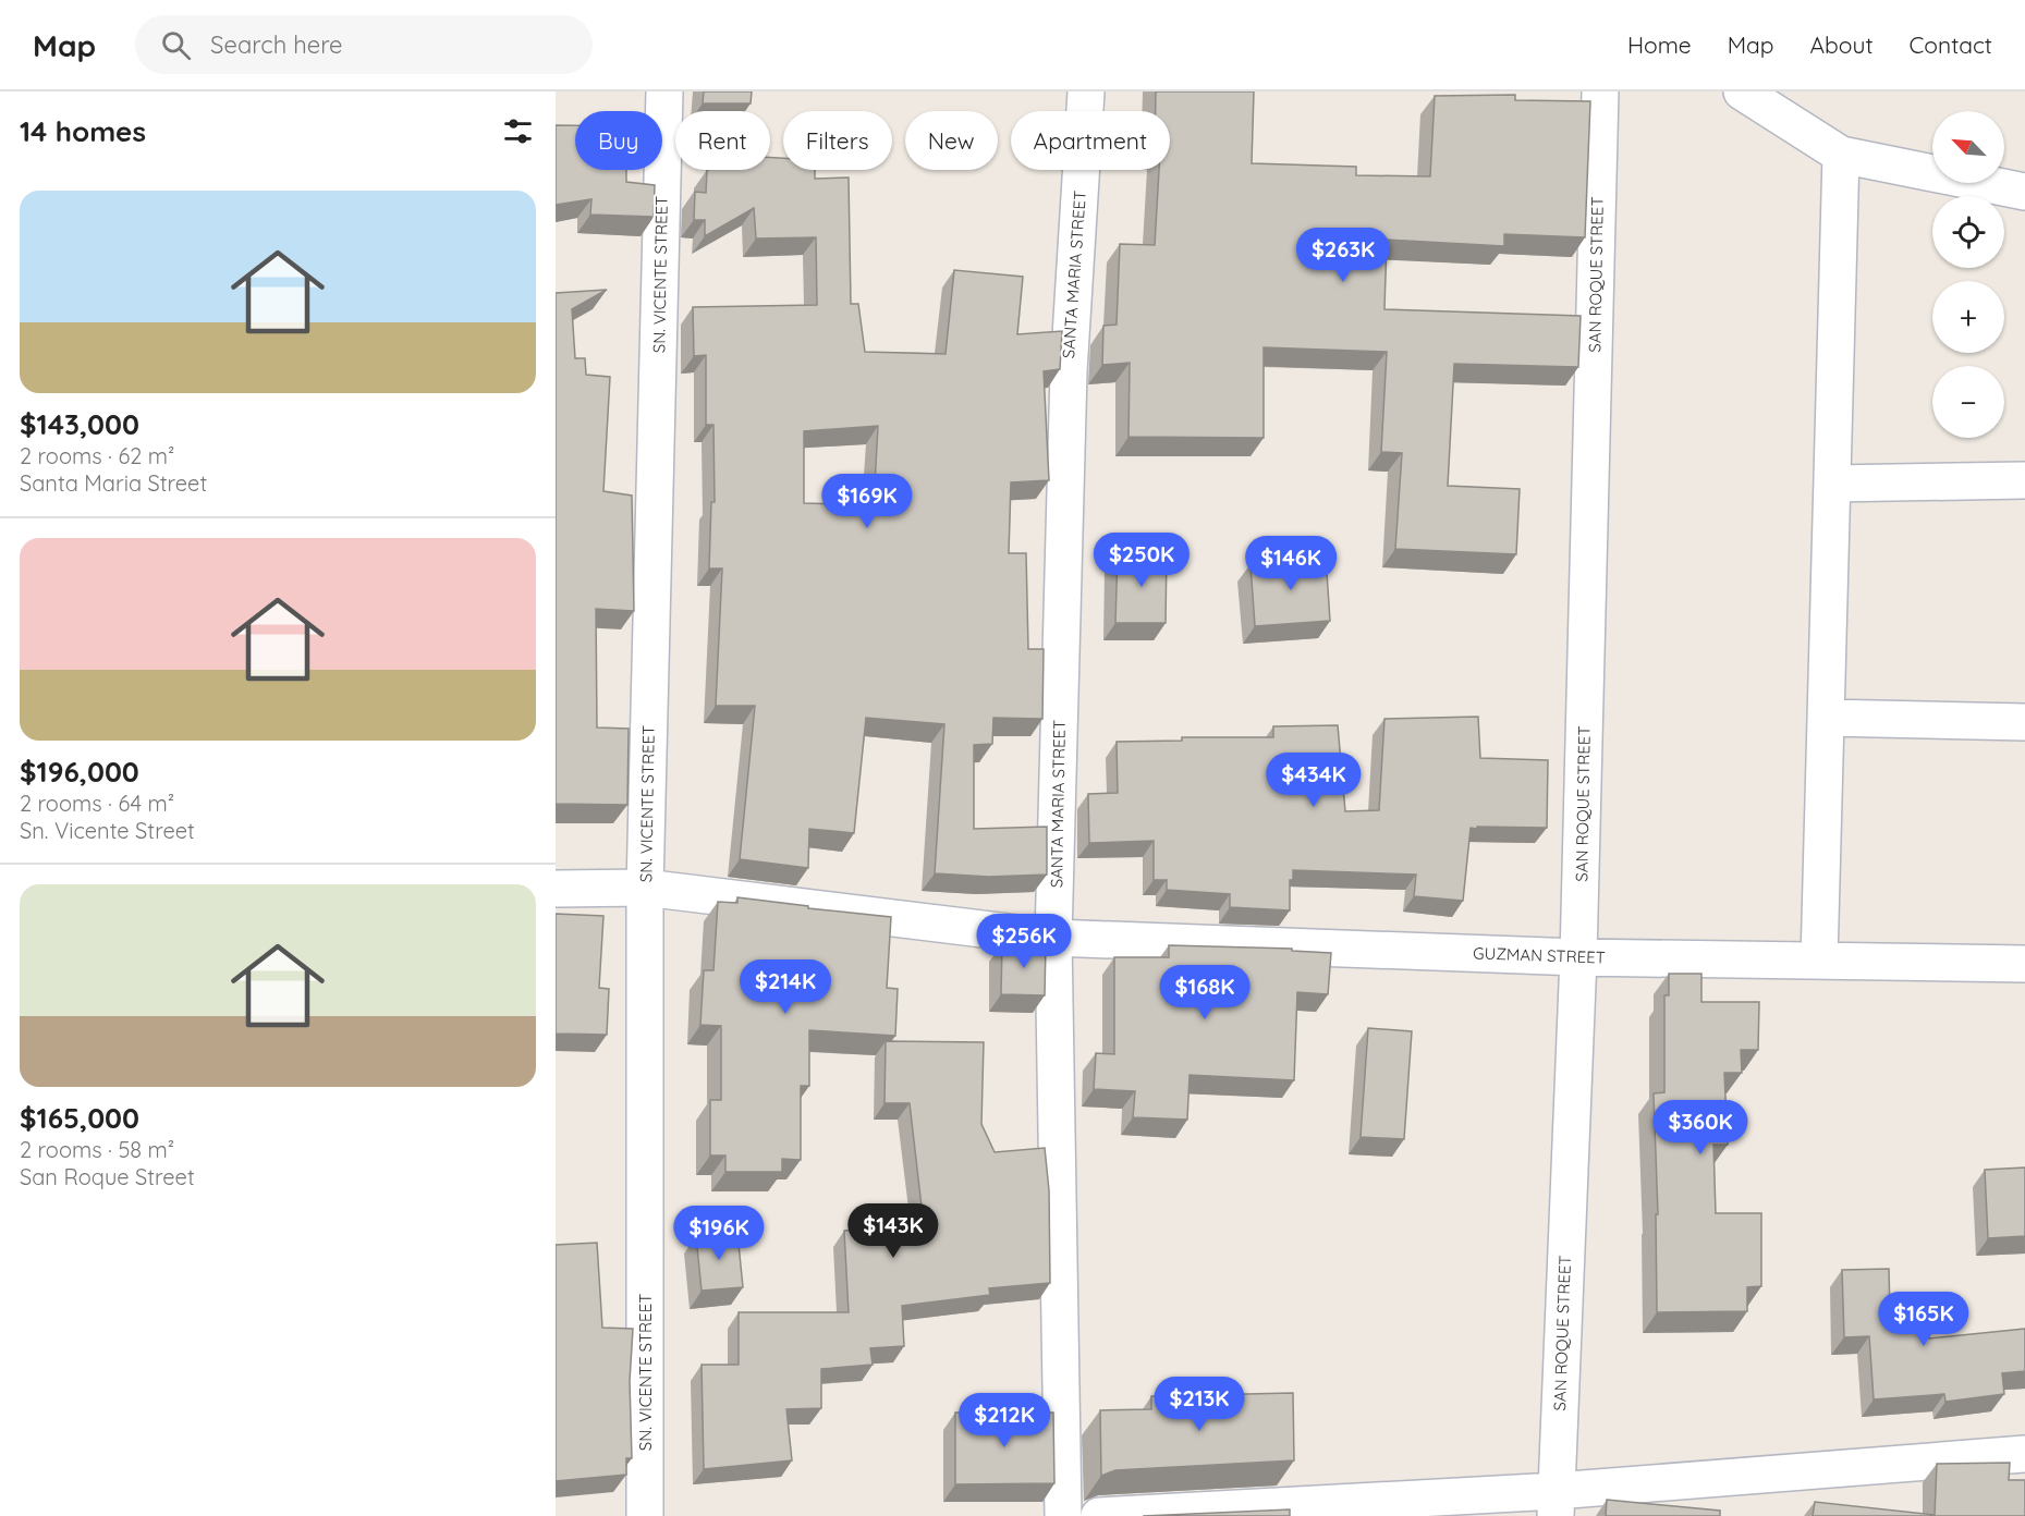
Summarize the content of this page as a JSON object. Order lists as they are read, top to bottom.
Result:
{
  "streets": {
    "street": [
      "SN. VICENTE STREET",
      "SANTA MARIA STREET",
      "SAN ROQUE STREET",
      "GUZMAN STREET"
    ]
  },
  "crossings": [
    ["SN. VICENTE STREET", "GUZMAN STREET"],
    ["SANTA MARIA STREET", "GUZMAN STREET"],
    ["SAN ROQUE STREET", "GUZMAN STREET"]
  ],
  "north": "top left",
  "page": {
    "header": "Map",
    "search": "Search here",
    "nav": [
      "Home",
      "Map",
      "About",
      "Contact"
    ],
    "heading": "14 homes",
    "map_buttons": ["+", "−"],
    "chip": [
      "Buy",
      "Rent",
      "Filters",
      "New",
      "Apartment"
    ],
    "list": [
      {
        "name": "$143,000",
        "note": "2 rooms · 62 m² · Santa Maria Street"
      },
      {
        "name": "$196,000",
        "note": "2 rooms · 64 m² · Sn. Vicente Street"
      },
      {
        "name": "$165,000",
        "note": "2 rooms · 58 m² · San Roque Street"
      }
    ],
    "price": [
      "$263K",
      "$169K",
      "$250K",
      "$146K",
      "$434K",
      "$256K",
      "$214K",
      "$168K",
      "$360K",
      "$143K",
      "$196K",
      "$165K",
      "$213K",
      "$212K"
    ]
  }
}
